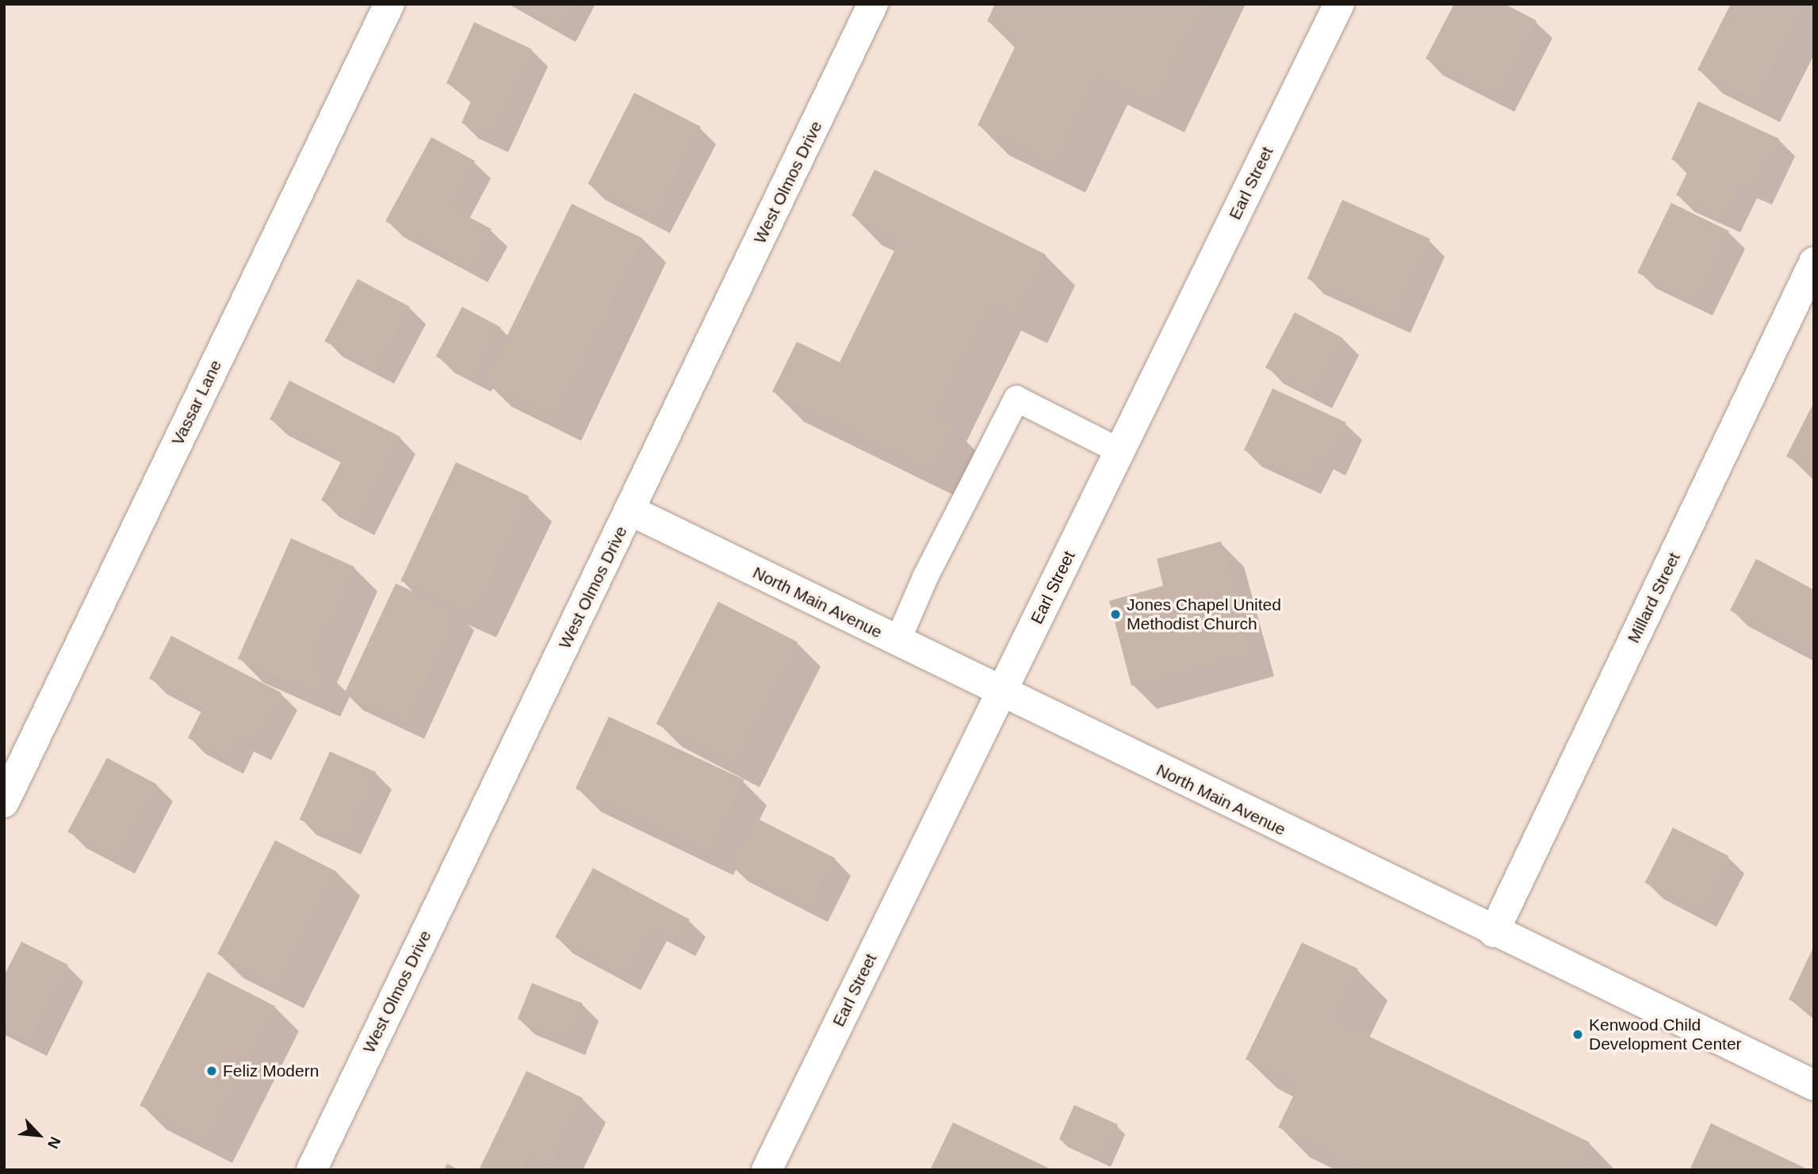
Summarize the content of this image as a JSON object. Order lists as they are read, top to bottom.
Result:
{
  "streets": {
    "street": [
      "West Olmos Drive",
      "Earl Street",
      "Vassar Lane",
      "Millard Street",
      "North Main Avenue"
    ]
  },
  "crossings": [
    ["West Olmos Drive", "North Main Avenue"],
    ["Earl Street", "North Main Avenue"],
    ["Millard Street", "North Main Avenue"]
  ],
  "places": ["Jones Chapel United Methodist Church", "Kenwood Child Development Center", "Feliz Modern"],
  "north": "bottom right"
}
